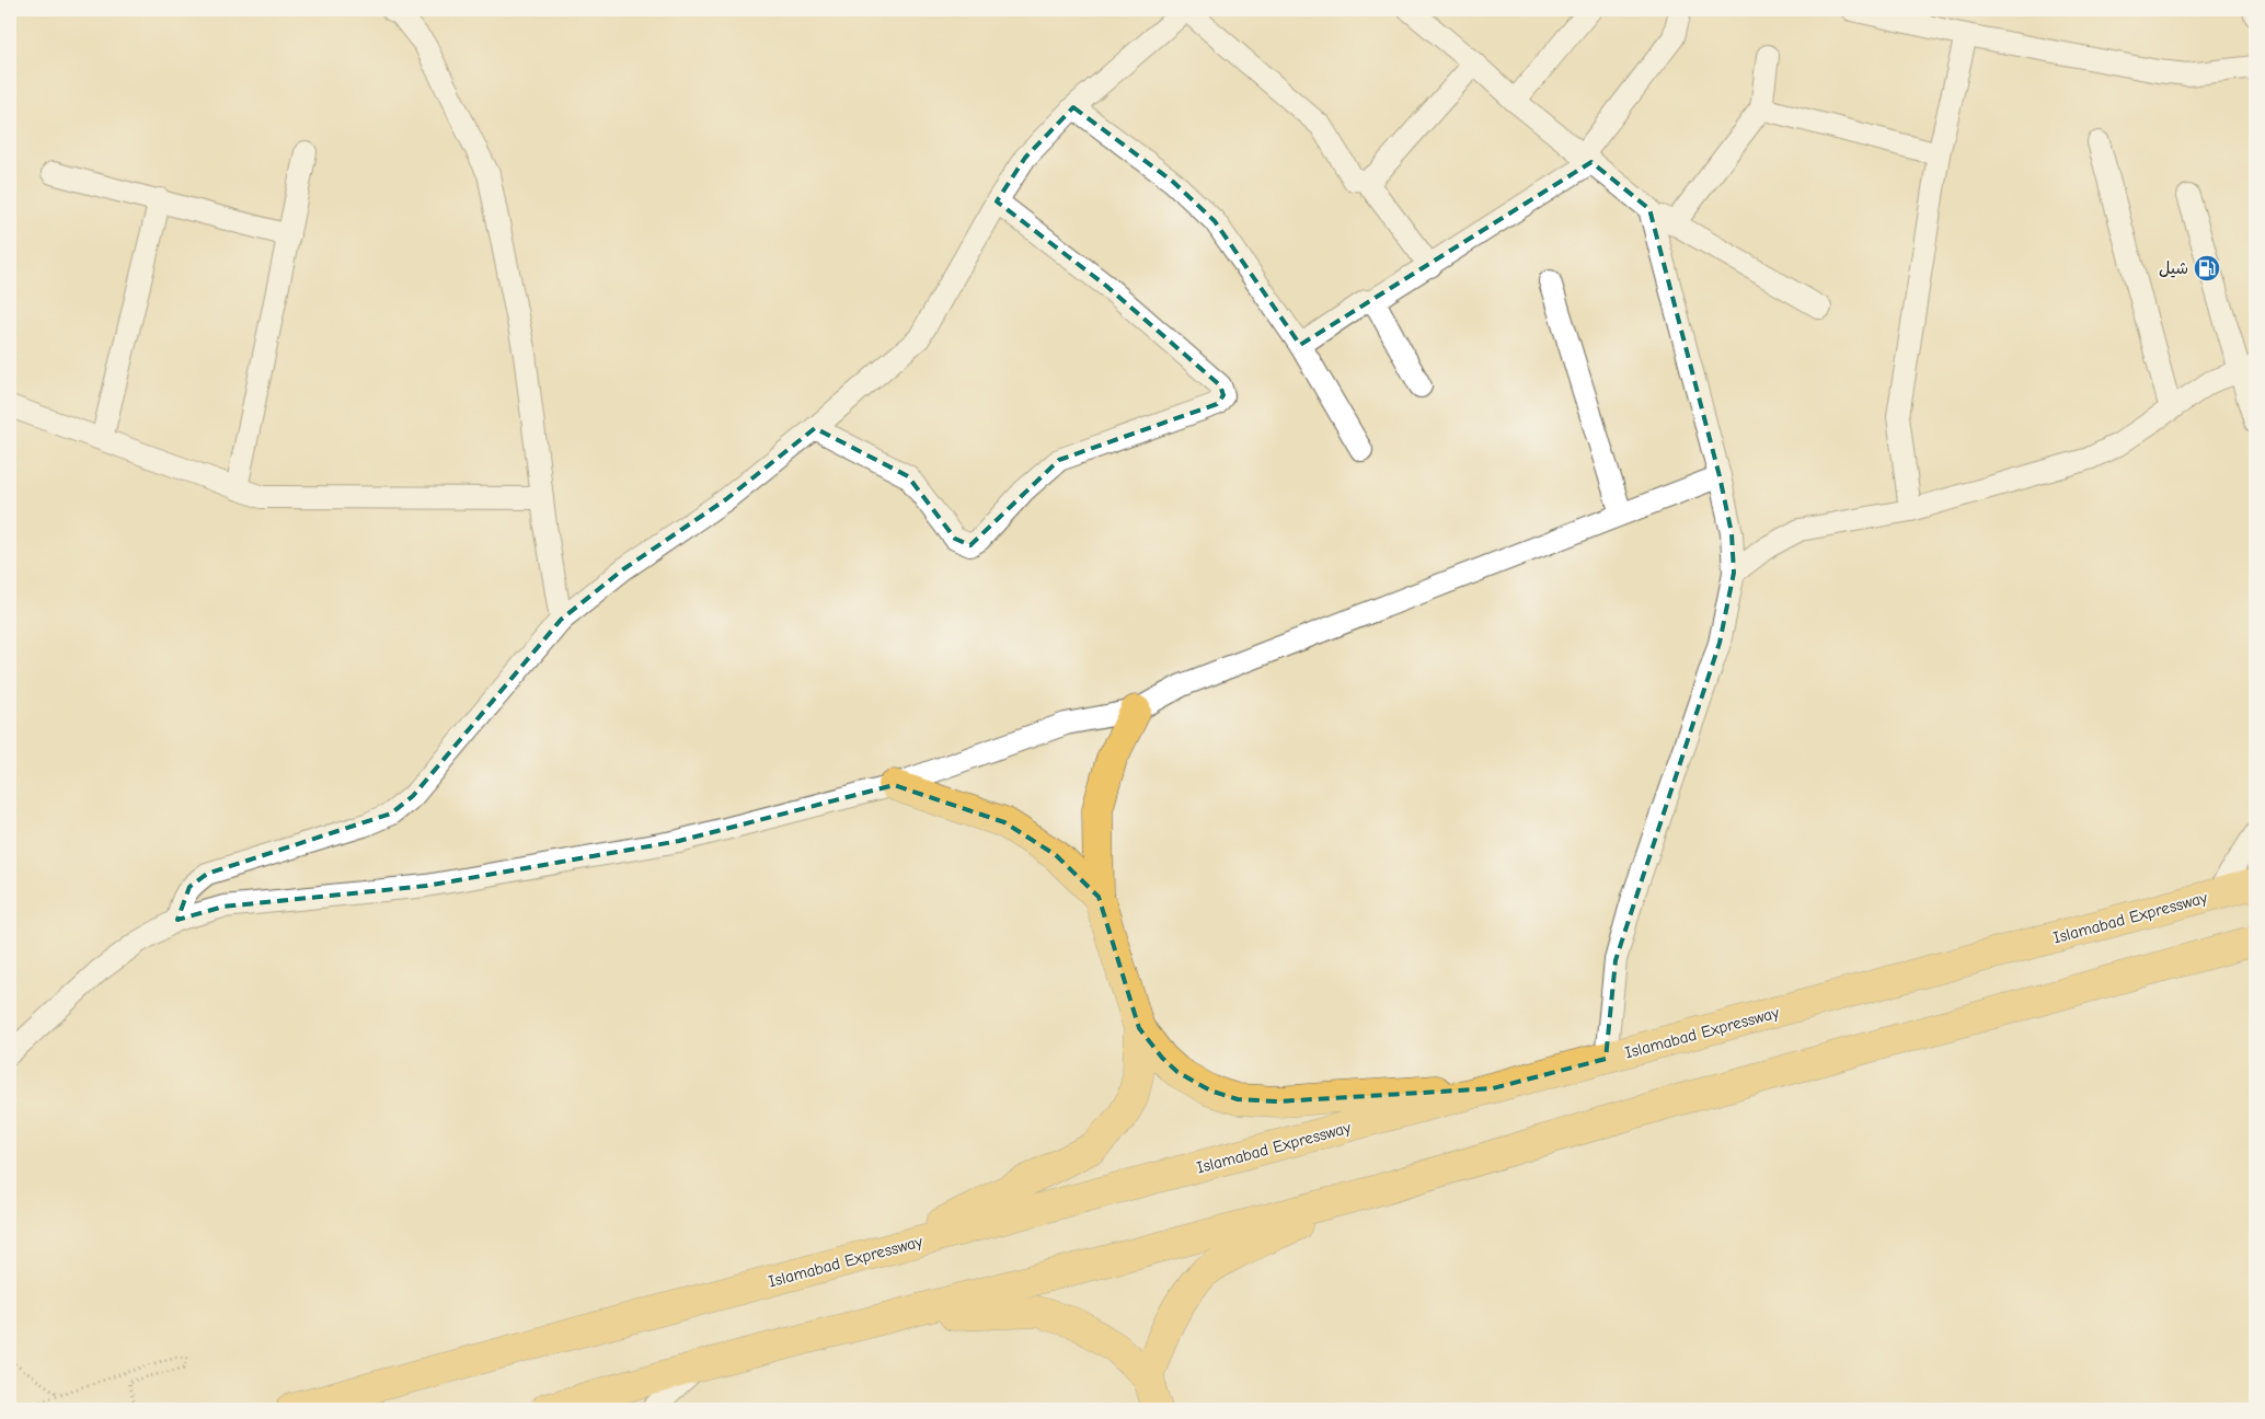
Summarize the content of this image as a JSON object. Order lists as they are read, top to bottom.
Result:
{
  "streets": {
    "highway": ["Islamabad Expressway"]
  },
  "places": {
    "fuel station": ["شیل"]
  }
}
